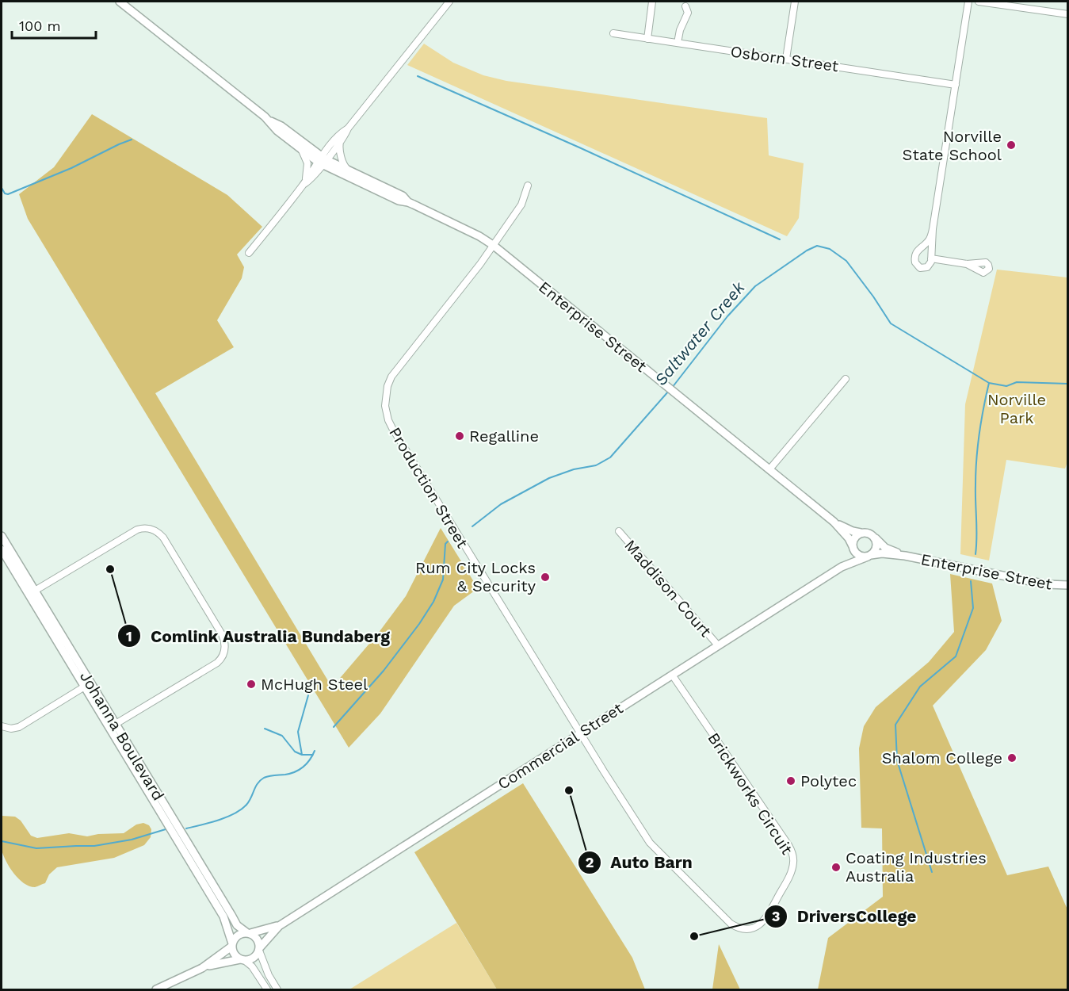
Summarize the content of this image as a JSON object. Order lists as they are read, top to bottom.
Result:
{
  "streets": {
    "street": [
      "Osborn Street",
      "Enterprise Street",
      "Production Street",
      "Maddison Court",
      "Johanna Boulevard",
      "Commercial Street",
      "Brickworks Circuit"
    ]
  },
  "crossings": [
    ["Enterprise Street", "Production Street"],
    ["Enterprise Street", "Commercial Street"],
    ["Production Street", "Commercial Street"],
    ["Production Street", "Brickworks Circuit"],
    ["Maddison Court", "Commercial Street"],
    ["Johanna Boulevard", "Commercial Street"],
    ["Commercial Street", "Brickworks Circuit"]
  ],
  "water": ["Saltwater Creek"],
  "parks": ["Norville Park"],
  "places": [
    "Norville State School",
    "Regalline",
    "Comlink Australia Bundaberg",
    "Rum City Locks & Security",
    "McHugh Steel",
    "Shalom College",
    "Polytec",
    "Auto Barn",
    "Coating Industries Australia",
    "DriversCollege"
  ],
  "scale_bar": "100 m"
}
